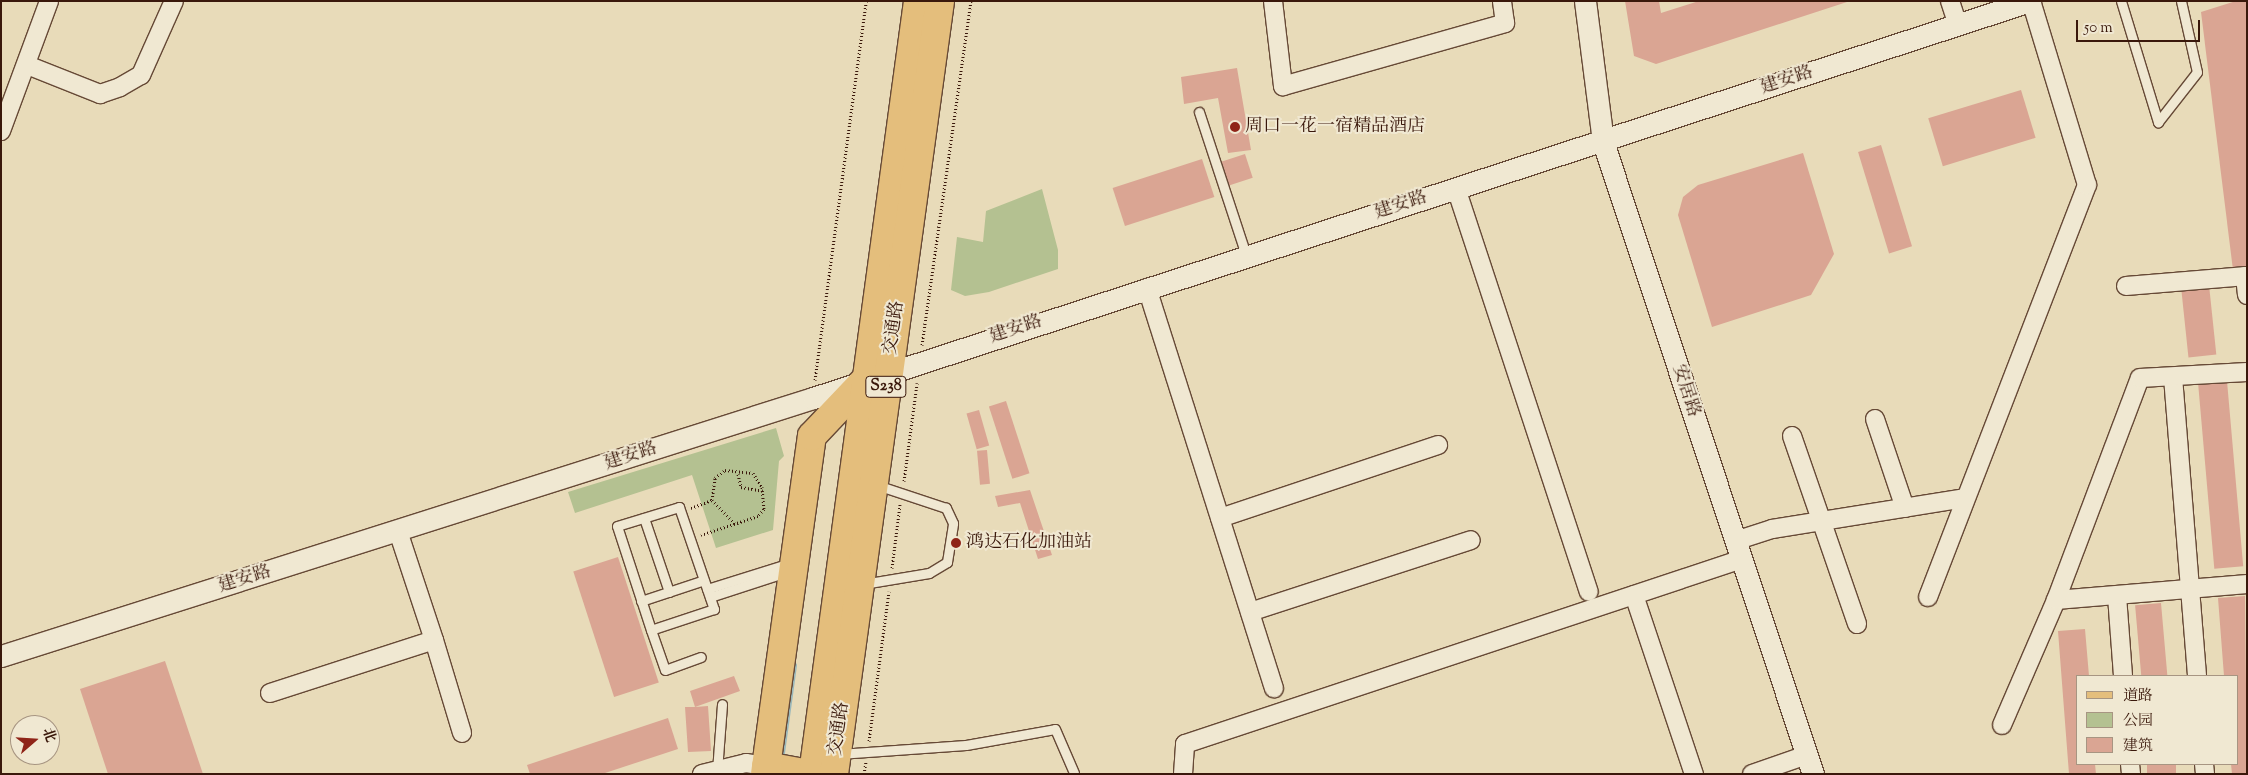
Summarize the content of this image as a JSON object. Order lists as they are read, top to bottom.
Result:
{
  "streets": {
    "main road": ["交通路", "S238"],
    "street": ["建安路", "安居路"]
  },
  "crossings": [
    ["建安路", "交通路"],
    ["建安路", "安居路"]
  ],
  "places": ["周口一花一宿精品酒店", "鸿达石化加油站"],
  "legend": ["道路", "公园", "建筑"],
  "scale_bar": "50 m",
  "north": "right"
}
